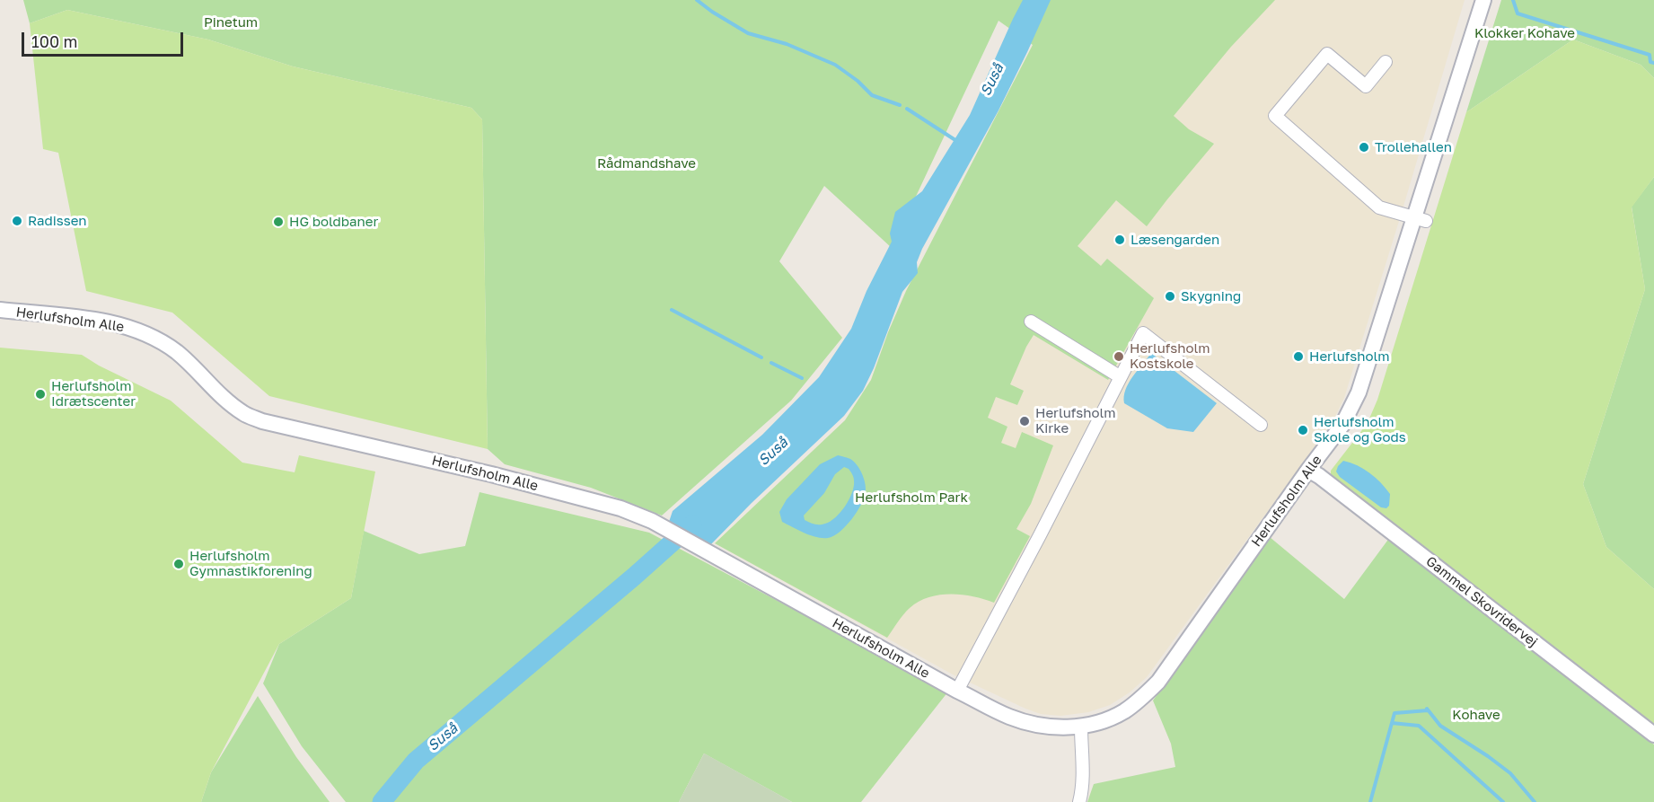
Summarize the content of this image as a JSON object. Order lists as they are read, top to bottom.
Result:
{
  "streets": {
    "street": ["Herlufsholm Alle", "Gammel Skovridervej"]
  },
  "crossings": [
    ["Herlufsholm Alle", "Gammel Skovridervej"]
  ],
  "water": ["Suså"],
  "parks": [
    "Pinetum",
    "Klokker Kohave",
    "Rådmandshave",
    "Herlufsholm Park",
    "Kohave"
  ],
  "places": [
    "Trollehallen",
    "Radissen",
    "HG boldbaner",
    "Læsengarden",
    "Skygning",
    "Herlufsholm Kostskole",
    "Herlufsholm",
    "Herlufsholm Idrætscenter",
    "Herlufsholm Kirke",
    "Herlufsholm Skole og Gods",
    "Herlufsholm Gymnastikforening"
  ],
  "scale_bar": "100 m"
}
